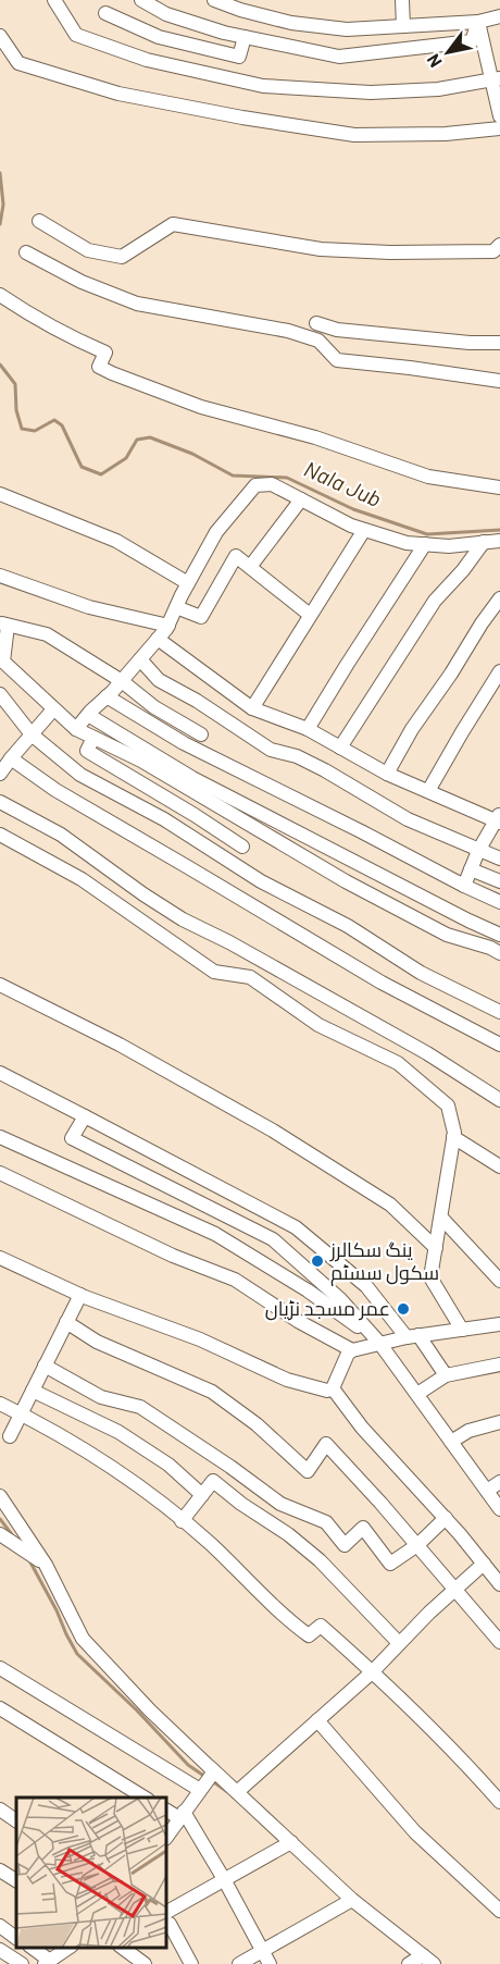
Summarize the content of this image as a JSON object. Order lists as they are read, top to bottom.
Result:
{
  "water": ["Nala Jub"],
  "places": ["ینگ سکالرز سکول سسٹم", "عمر مسجد نڑیاں"],
  "north": "bottom left"
}
